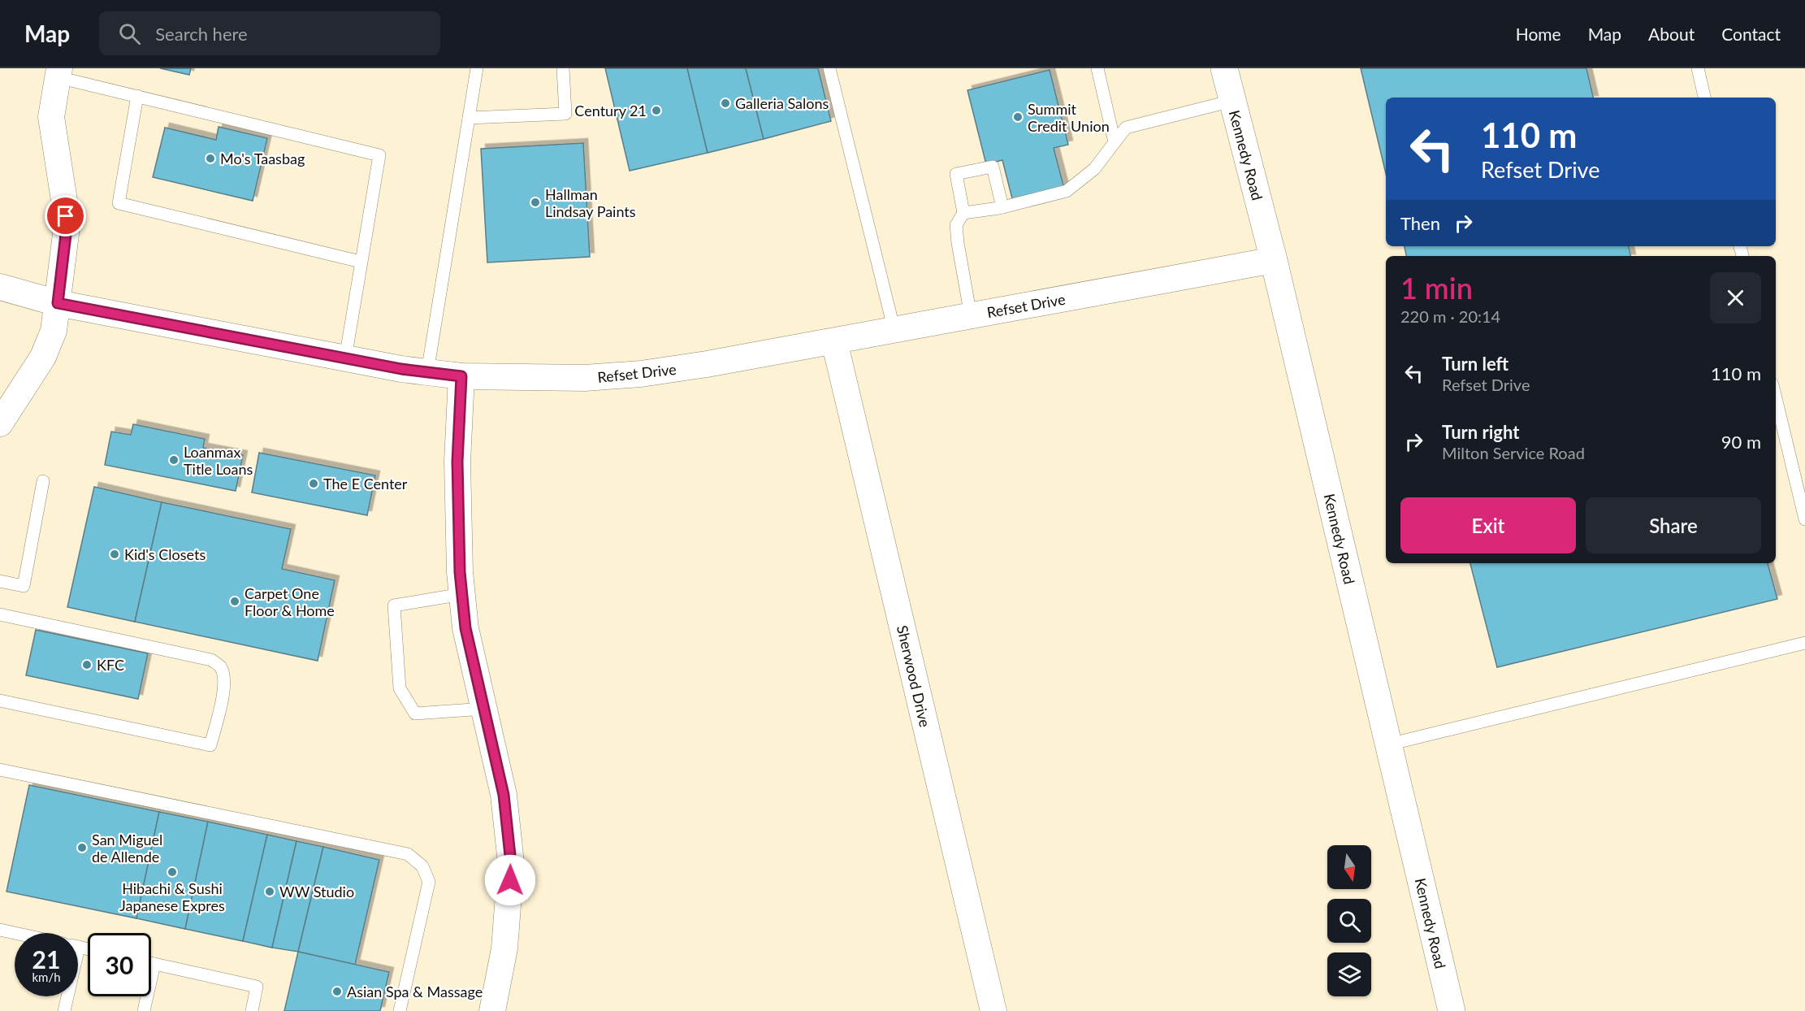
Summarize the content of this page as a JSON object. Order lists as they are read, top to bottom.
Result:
{
  "streets": {
    "street": ["Kennedy Road", "Refset Drive", "Sherwood Drive"]
  },
  "crossings": [
    ["Kennedy Road", "Refset Drive"],
    ["Refset Drive", "Sherwood Drive"]
  ],
  "places": [
    "Galleria Salons",
    "Century 21",
    "Summit Credit Union",
    "Mo's Taasbag",
    "Hallman Lindsay Paints",
    "Loanmax Title Loans",
    "The E Center",
    "Kid's Closets",
    "Carpet One Floor & Home",
    "KFC",
    "San Miguel de Allende",
    "Hibachi & Sushi Japanese Expres",
    "WW Studio",
    "Asian Spa & Massage"
  ],
  "north": "bottom",
  "page": {
    "header": "Map",
    "search": "Search here",
    "nav": [
      "Home",
      "Map",
      "About",
      "Contact"
    ],
    "turn": ["110 m", "Refset Drive"],
    "then": "Then",
    "heading": ["1 min", "220 m · 20:14"],
    "list": [
      {
        "name": "Turn left",
        "note": "Refset Drive",
        "value": "110 m"
      },
      {
        "name": "Turn right",
        "note": "Milton Service Road",
        "value": "90 m"
      }
    ],
    "buttons": ["Exit", "Share"],
    "speed": "21 km/h",
    "limit": "30"
  }
}
